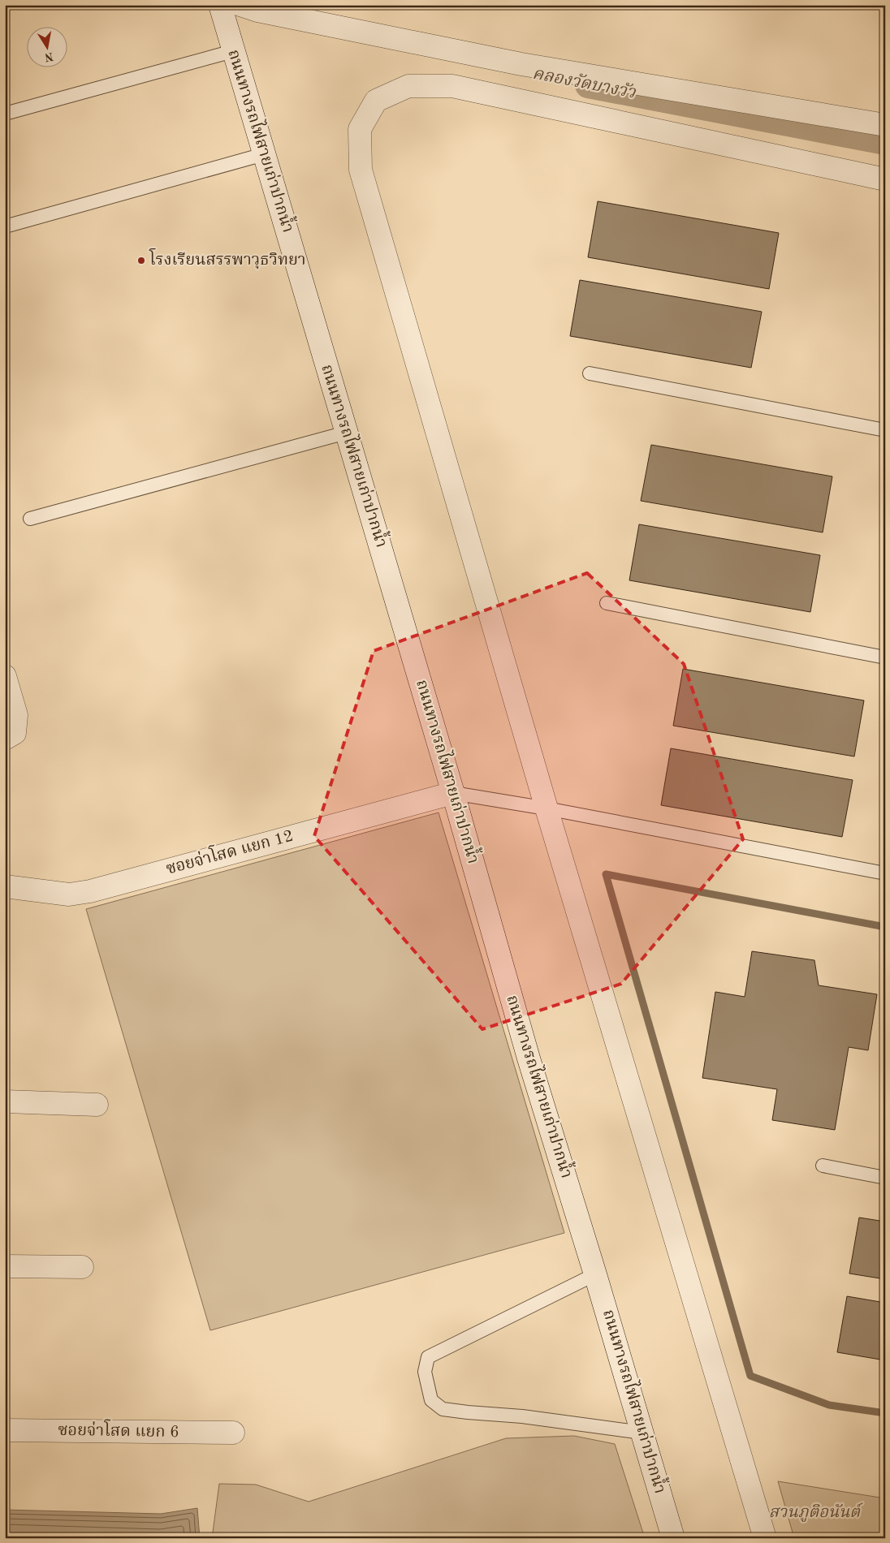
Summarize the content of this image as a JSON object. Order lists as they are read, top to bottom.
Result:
{
  "streets": {
    "street": ["ถนนทางรถไฟสายเก่าปากน้ำ", "ซอยจ่าโสด แยก 12", "ซอยจ่าโสด แยก 6"]
  },
  "crossings": [
    ["ถนนทางรถไฟสายเก่าปากน้ำ", "ซอยจ่าโสด แยก 12"]
  ],
  "water": ["คลองวัดบางวัว"],
  "parks": ["สวนภูติอนันต์"],
  "places": ["โรงเรียนสรรพาวุธวิทยา"],
  "north": "bottom"
}
